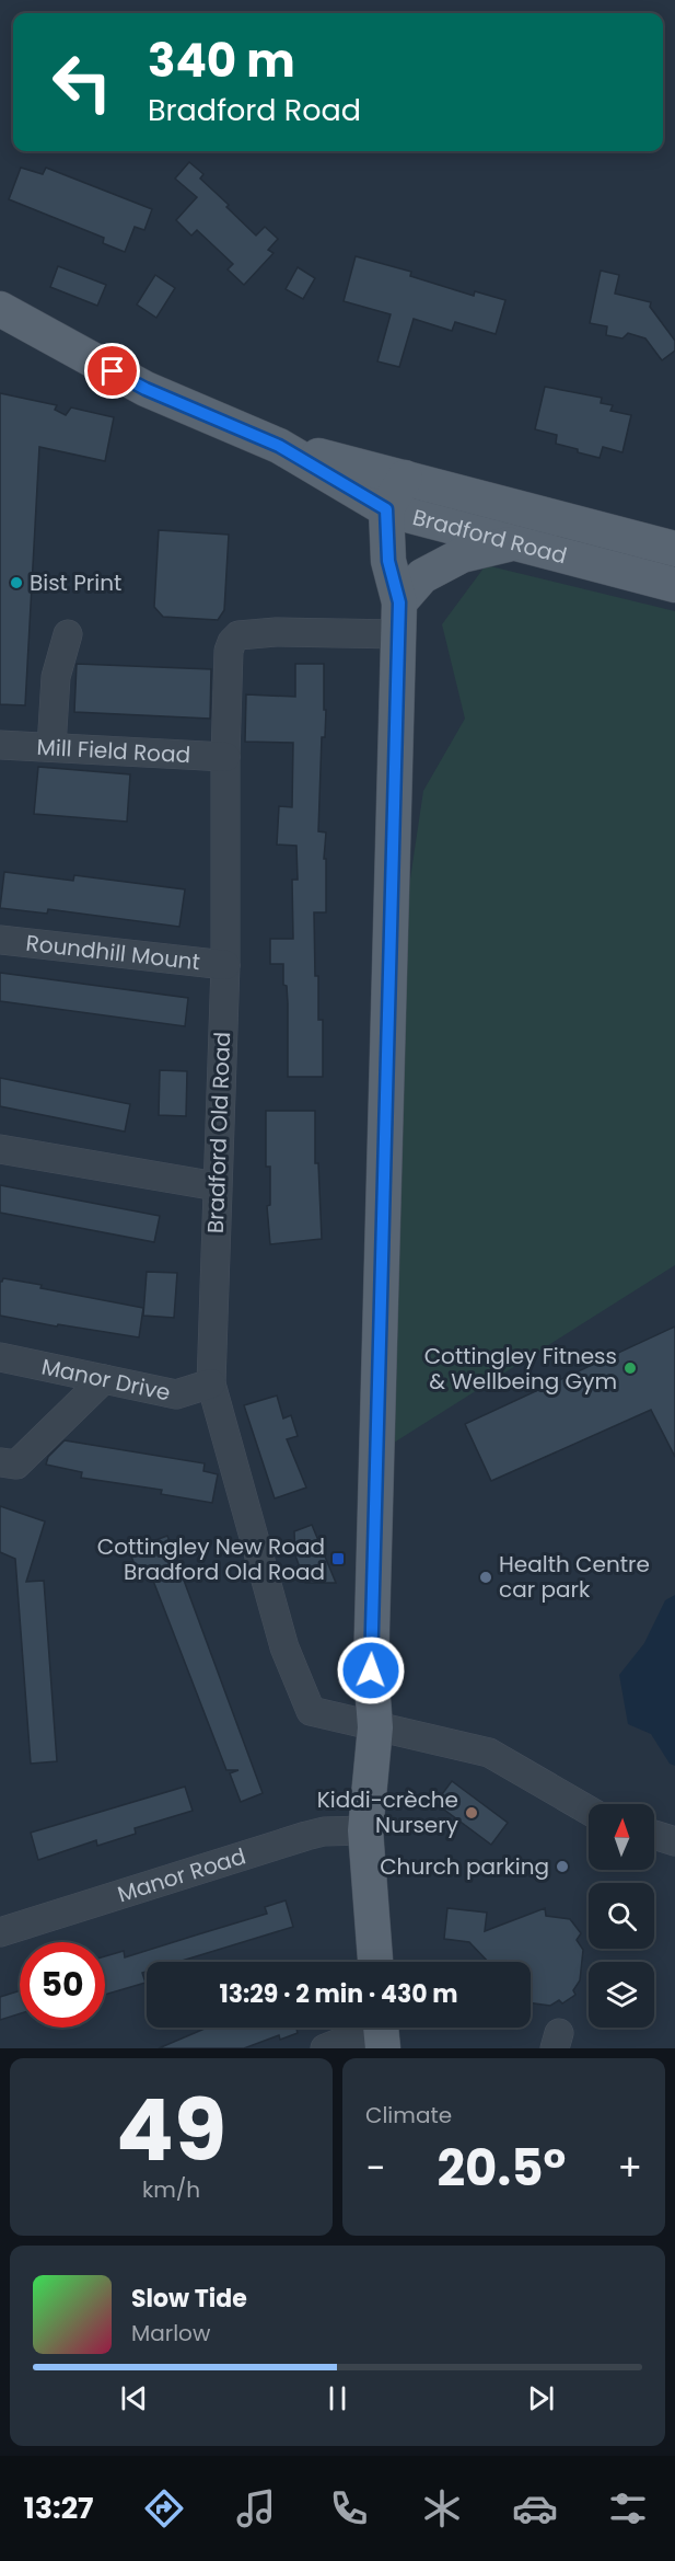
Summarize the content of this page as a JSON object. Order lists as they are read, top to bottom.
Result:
{
  "streets": {
    "main road": ["Bradford Road"],
    "street": [
      "Mill Field Road",
      "Roundhill Mount",
      "Bradford Old Road",
      "Manor Drive",
      "Manor Road"
    ]
  },
  "crossings": [
    ["Mill Field Road", "Bradford Old Road"],
    ["Roundhill Mount", "Bradford Old Road"],
    ["Bradford Old Road", "Manor Drive"]
  ],
  "places": {
    "other": [
      "Bist Print",
      "Cottingley Fitness & Wellbeing Gym",
      "Health Centre car park",
      "Kiddi-crèche Nursery",
      "Church parking"
    ],
    "transit": ["Cottingley New Road Bradford Old Road"]
  },
  "north": "top",
  "page": {
    "turn": ["340 m", "Bradford Road"],
    "limit": "50",
    "trip": "13:29 · 2 min · 430 m",
    "tile": [
      ["49", "km/h"],
      "Climate"
    ],
    "heat": ["−", "20.5°", "+"],
    "song": ["Slow Tide", "Marlow"],
    "tabs": "13:27"
  }
}
